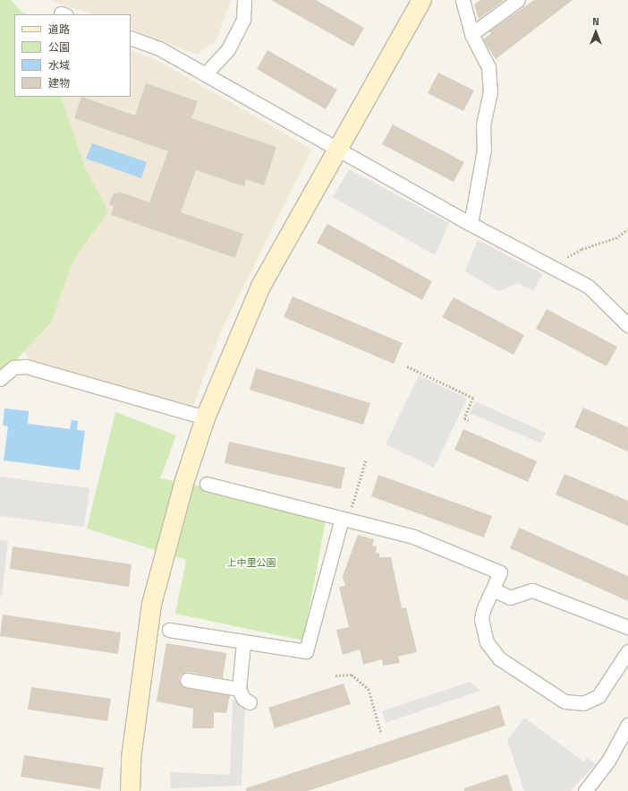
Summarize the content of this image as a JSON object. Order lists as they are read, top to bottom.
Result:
{
  "parks": ["上中里公園"],
  "legend": [
    "道路",
    "公園",
    "水域",
    "建物"
  ],
  "north": "top"
}
